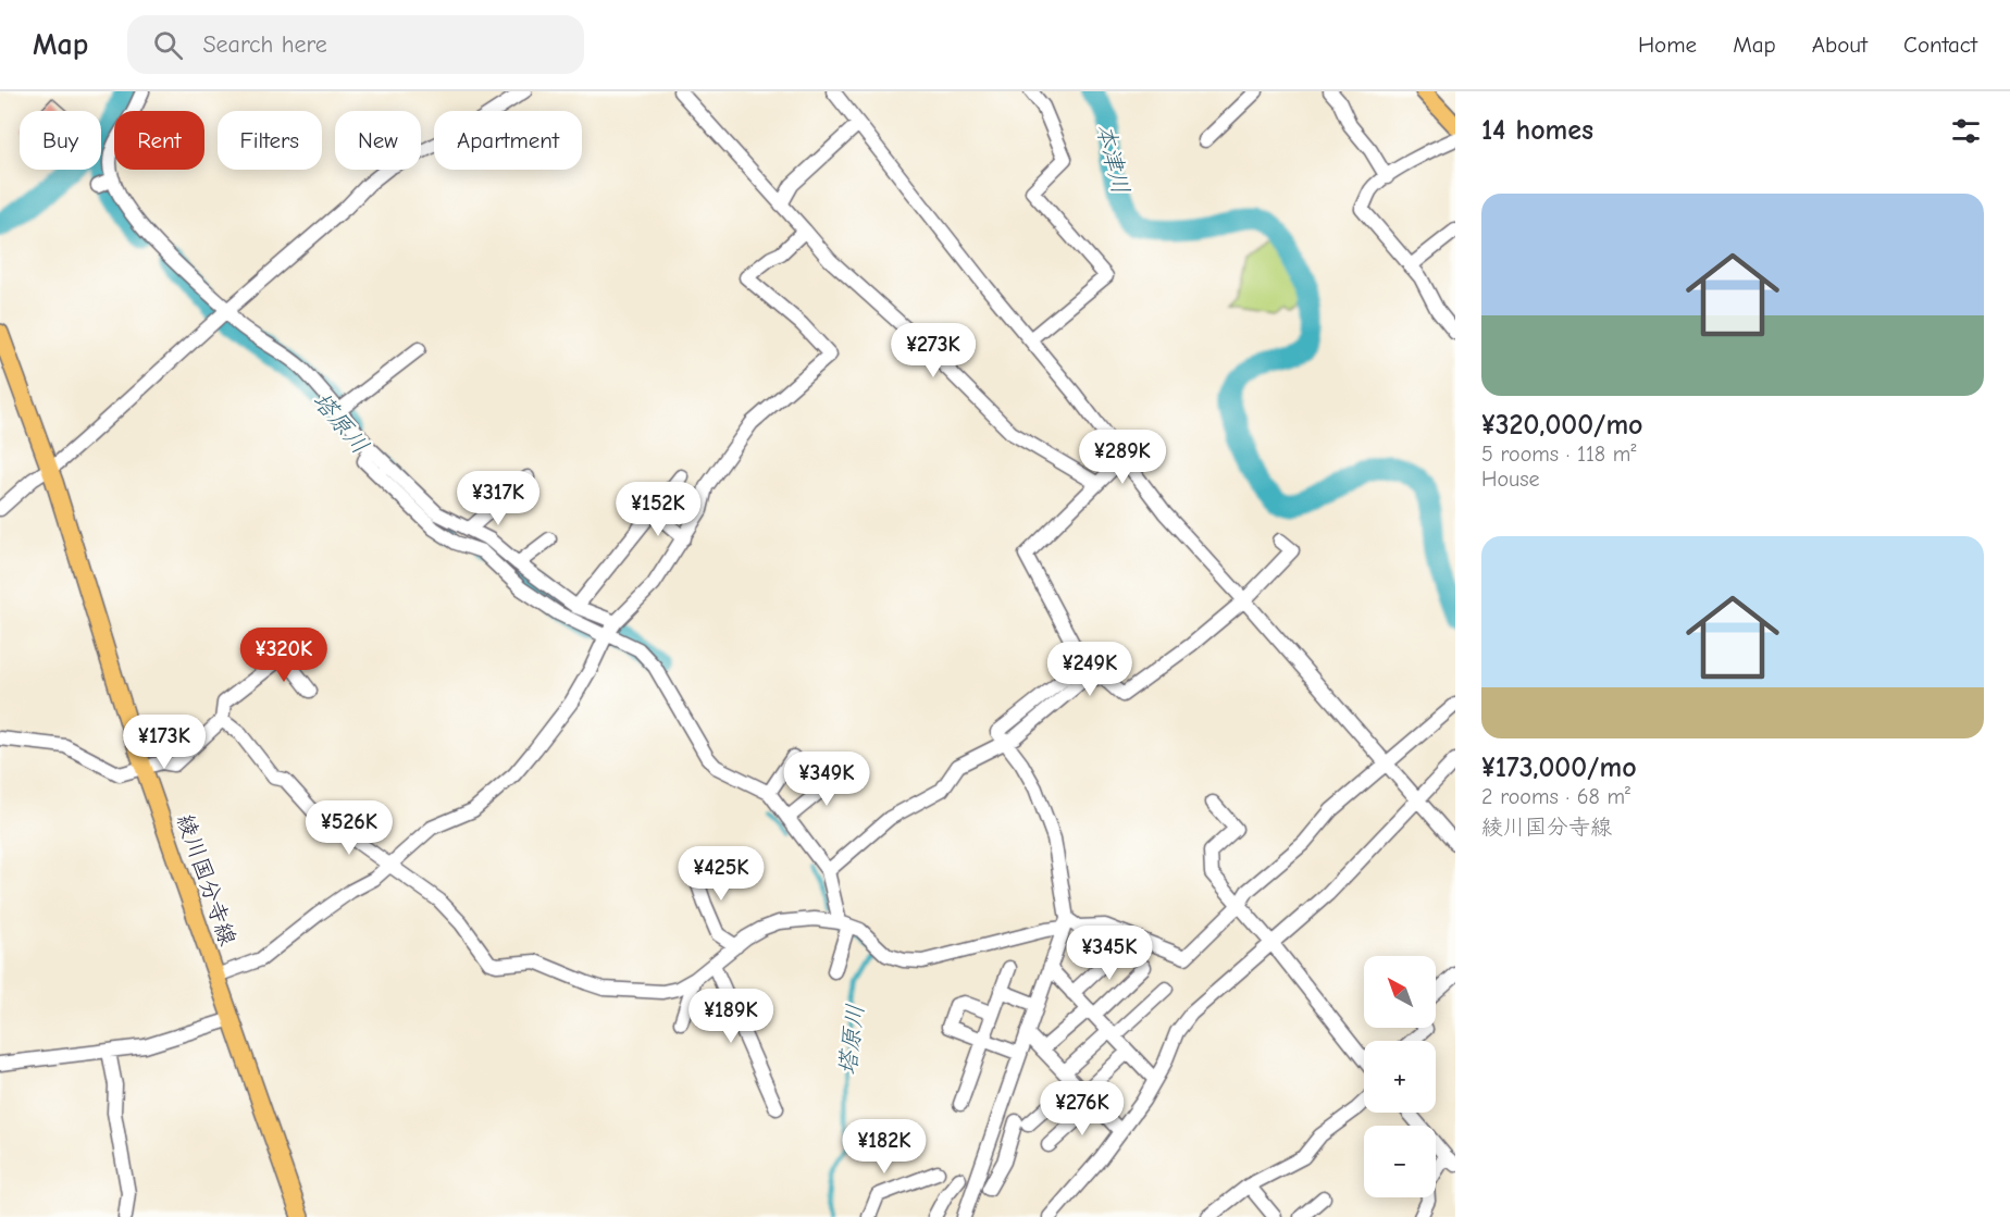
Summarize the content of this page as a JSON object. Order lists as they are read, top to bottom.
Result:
{
  "streets": {
    "main road": ["綾川国分寺線"]
  },
  "water": ["本津川", "塔原川"],
  "north": "top left",
  "page": {
    "header": "Map",
    "search": "Search here",
    "nav": [
      "Home",
      "Map",
      "About",
      "Contact"
    ],
    "heading": "14 homes",
    "chip": [
      "Buy",
      "Rent",
      "Filters",
      "New",
      "Apartment"
    ],
    "list": [
      {
        "name": "¥320,000/mo",
        "note": "5 rooms · 118 m² · House"
      },
      {
        "name": "¥173,000/mo",
        "note": "2 rooms · 68 m² · 綾川国分寺線"
      }
    ],
    "price": [
      "¥273K",
      "¥289K",
      "¥317K",
      "¥152K",
      "¥320K",
      "¥249K",
      "¥173K",
      "¥349K",
      "¥526K",
      "¥425K",
      "¥345K",
      "¥189K",
      "¥276K",
      "¥182K"
    ],
    "map_buttons": ["+", "−"]
  }
}
